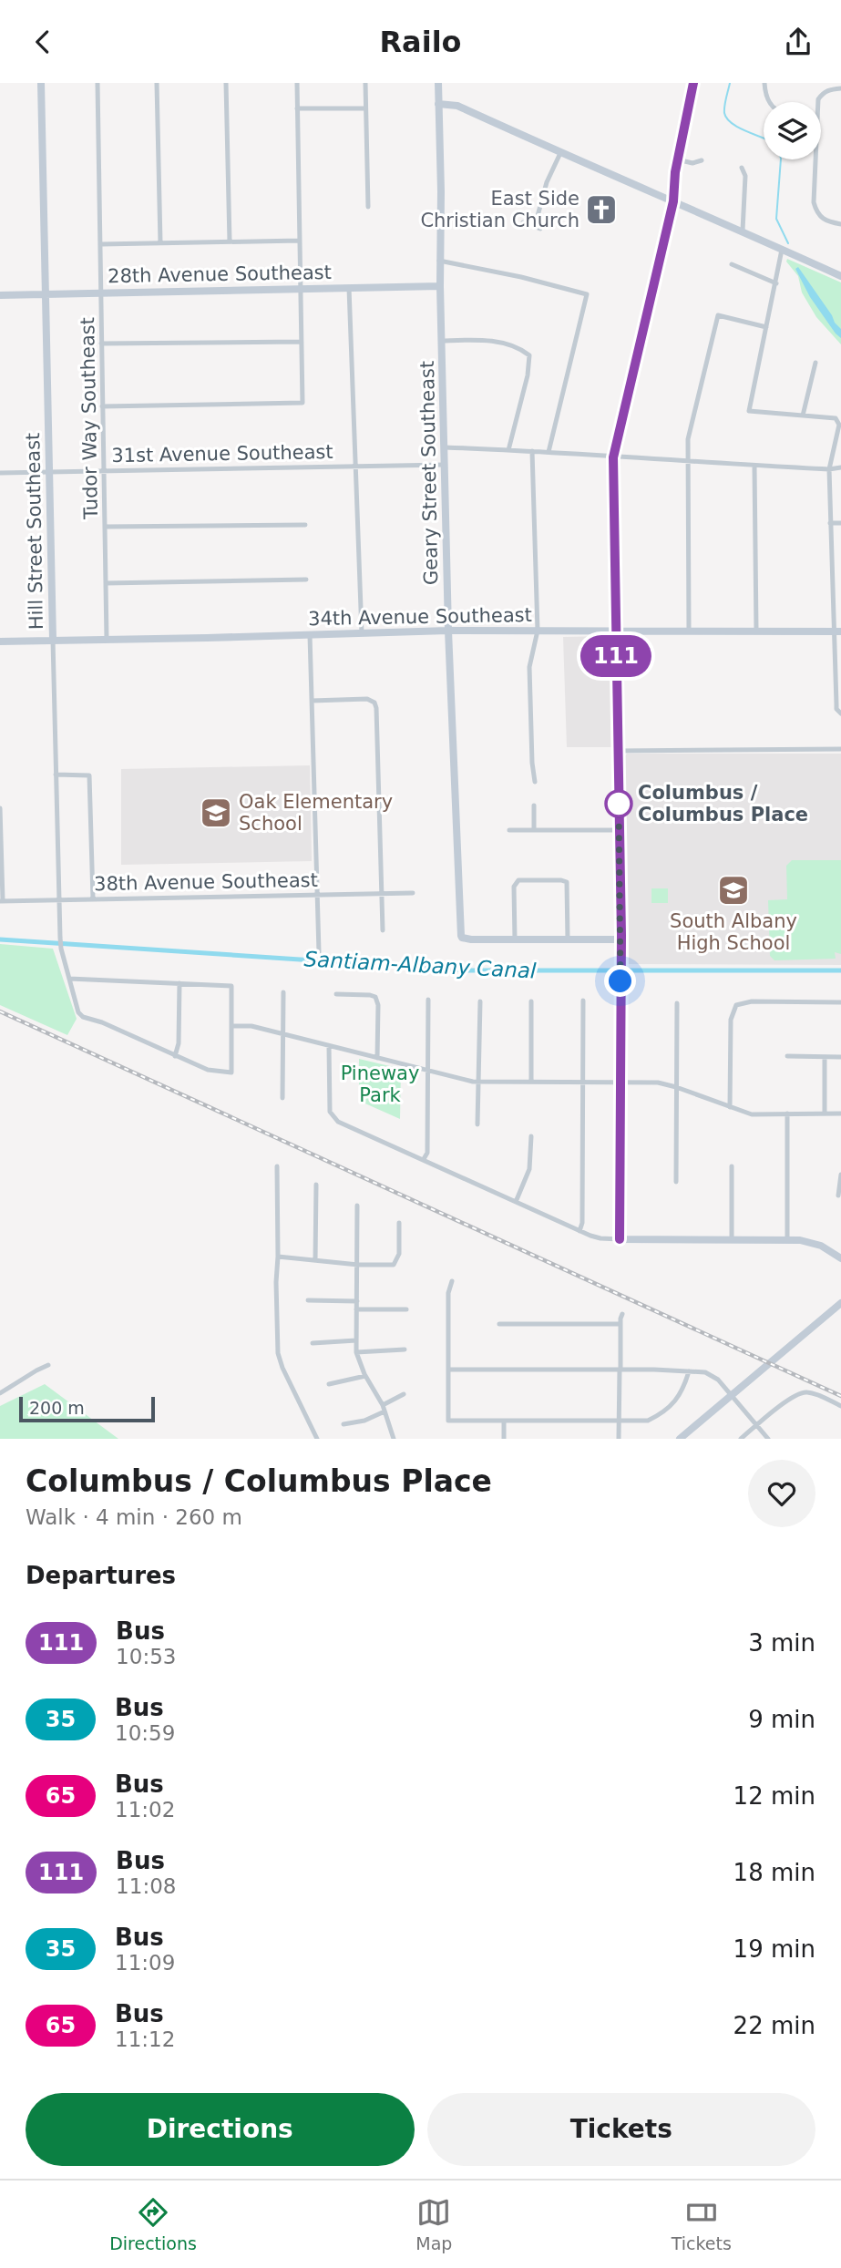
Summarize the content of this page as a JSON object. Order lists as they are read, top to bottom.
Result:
{
  "streets": {
    "street": [
      "28th Avenue Southeast",
      "Tudor Way Southeast",
      "31st Avenue Southeast",
      "Geary Street Southeast",
      "Hill Street Southeast",
      "34th Avenue Southeast",
      "38th Avenue Southeast"
    ]
  },
  "crossings": [
    ["28th Avenue Southeast", "Tudor Way Southeast"],
    ["28th Avenue Southeast", "Geary Street Southeast"],
    ["28th Avenue Southeast", "Hill Street Southeast"],
    ["Tudor Way Southeast", "31st Avenue Southeast"],
    ["Tudor Way Southeast", "34th Avenue Southeast"],
    ["31st Avenue Southeast", "Geary Street Southeast"],
    ["31st Avenue Southeast", "Hill Street Southeast"],
    ["Geary Street Southeast", "34th Avenue Southeast"],
    ["Hill Street Southeast", "34th Avenue Southeast"],
    ["Hill Street Southeast", "38th Avenue Southeast"]
  ],
  "water": ["Santiam-Albany Canal"],
  "parks": ["Pineway Park"],
  "places": {
    "church": ["East Side Christian Church"],
    "other": ["Columbus / Columbus Place"],
    "school or university": ["Oak Elementary School", "South Albany High School"]
  },
  "lines": ["bus line 111"],
  "scale_bar": "200 m",
  "page": {
    "header": "Railo",
    "on_map": "111",
    "scale": "200 m",
    "heading": [
      ["Columbus / Columbus Place", "Walk · 4 min · 260 m"],
      "Departures"
    ],
    "list": [
      {
        "mark": "111",
        "name": "Bus",
        "note": "10:53",
        "value": "3 min"
      },
      {
        "mark": "35",
        "name": "Bus",
        "note": "10:59",
        "value": "9 min"
      },
      {
        "mark": "65",
        "name": "Bus",
        "note": "11:02",
        "value": "12 min"
      },
      {
        "mark": "111",
        "name": "Bus",
        "note": "11:08",
        "value": "18 min"
      },
      {
        "mark": "35",
        "name": "Bus",
        "note": "11:09",
        "value": "19 min"
      },
      {
        "mark": "65",
        "name": "Bus",
        "note": "11:12",
        "value": "22 min"
      }
    ],
    "buttons": ["Directions", "Tickets"],
    "tabs": ["Directions", "Map", "Tickets"]
  }
}
